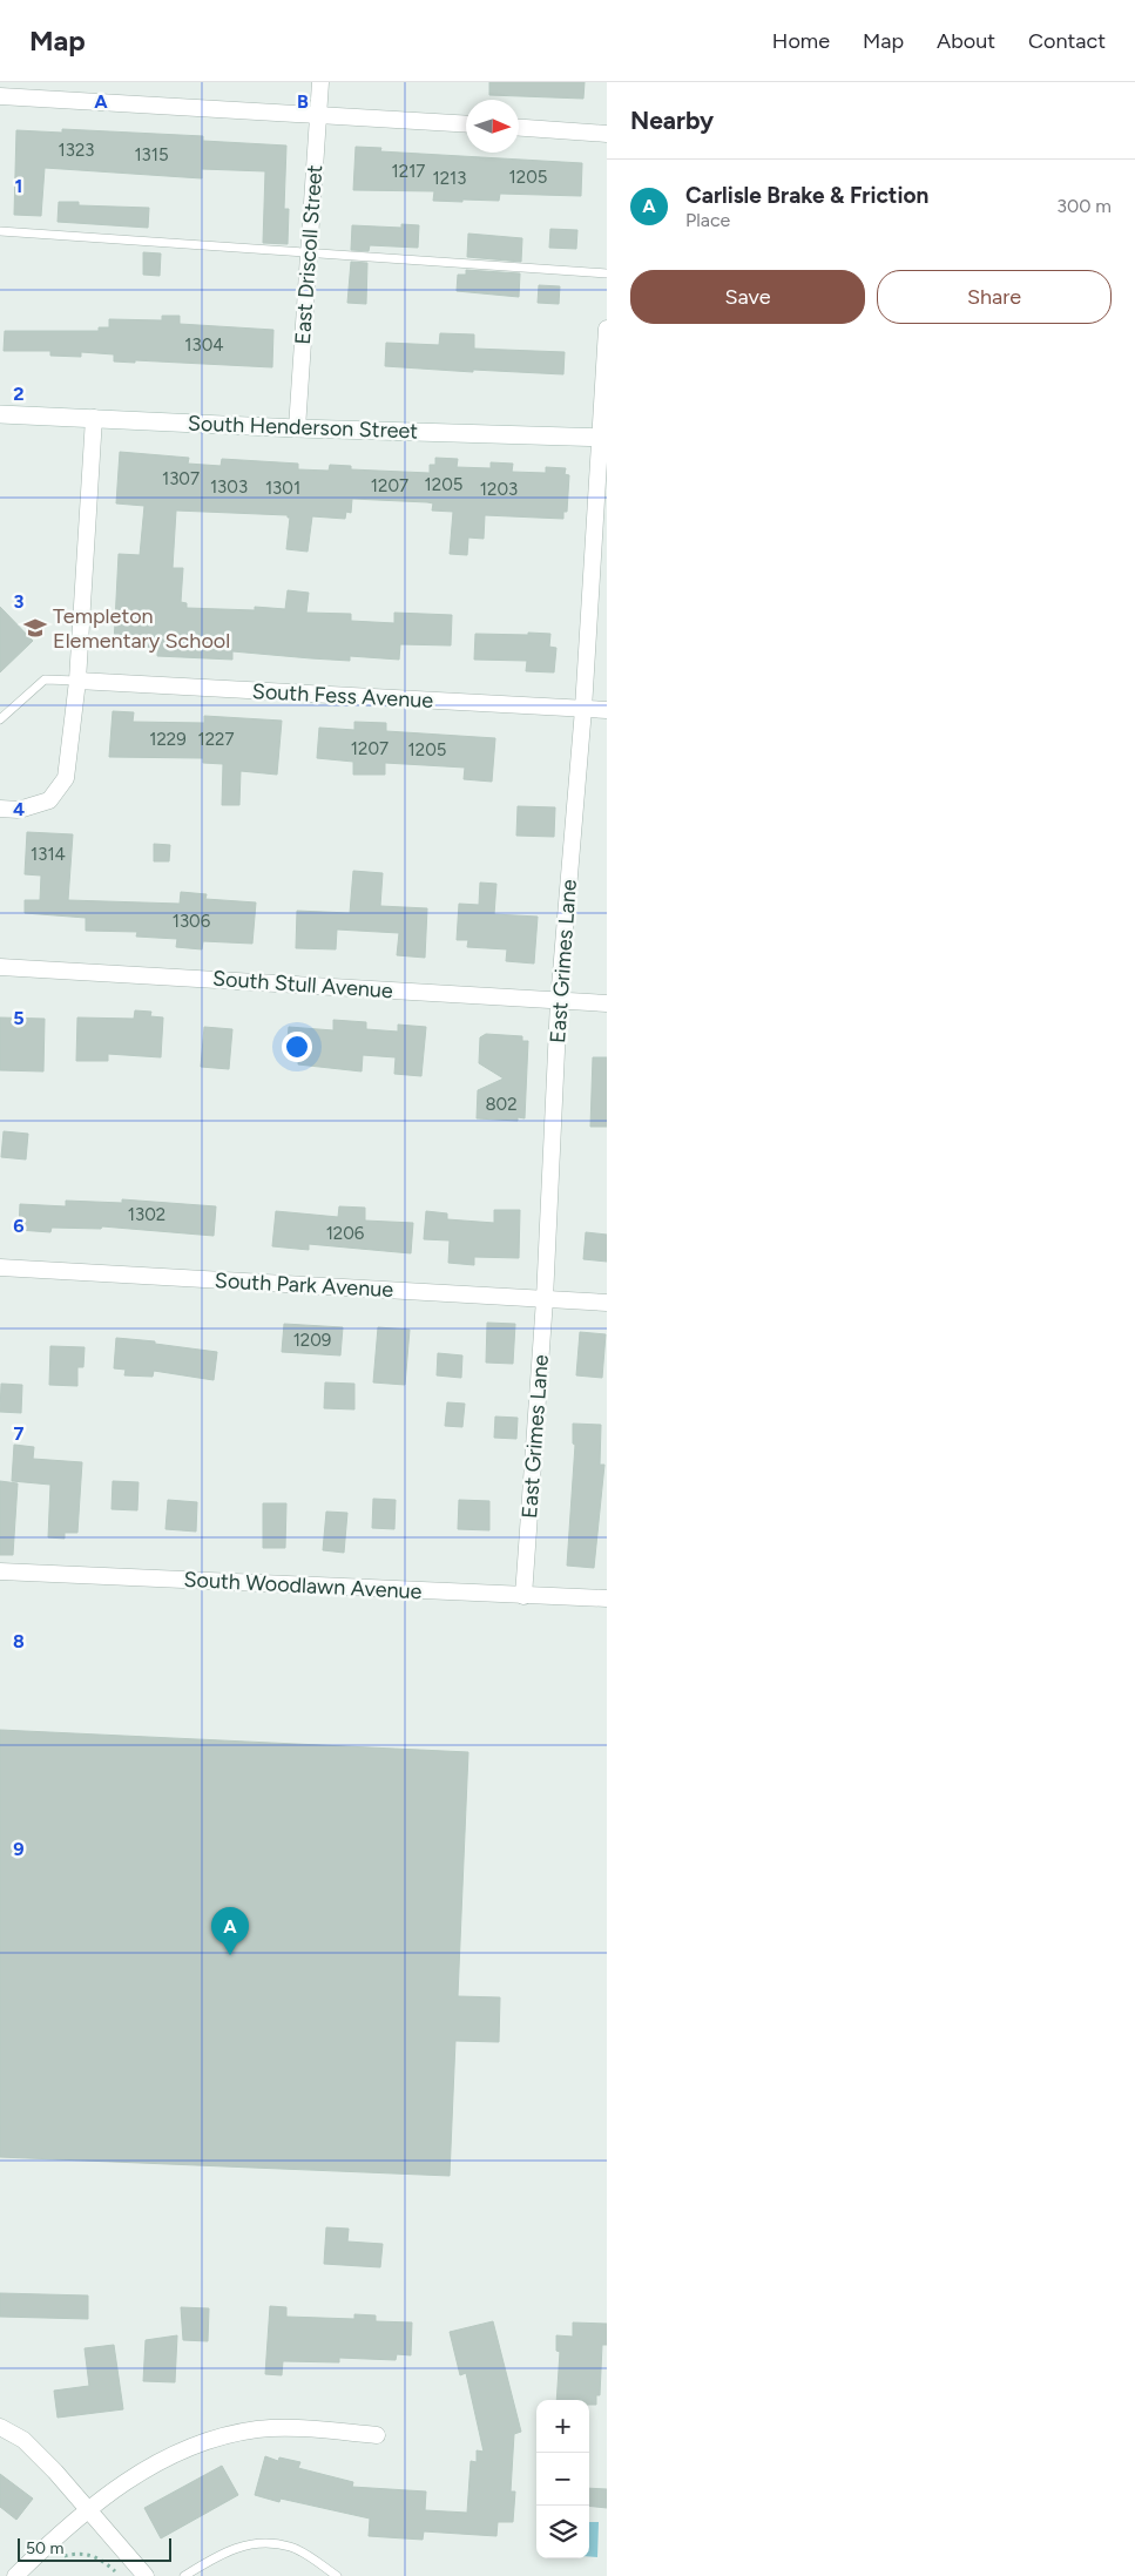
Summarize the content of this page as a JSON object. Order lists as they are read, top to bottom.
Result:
{
  "streets": {
    "street": [
      "East Driscoll Street",
      "South Henderson Street",
      "South Fess Avenue",
      "East Grimes Lane",
      "South Stull Avenue",
      "South Park Avenue",
      "South Woodlawn Avenue"
    ]
  },
  "crossings": [
    ["East Driscoll Street", "South Henderson Street"],
    ["South Henderson Street", "East Grimes Lane"],
    ["South Fess Avenue", "East Grimes Lane"],
    ["East Grimes Lane", "South Stull Avenue"],
    ["East Grimes Lane", "South Park Avenue"],
    ["East Grimes Lane", "South Woodlawn Avenue"]
  ],
  "places": {
    "school or university": ["Templeton Elementary School"]
  },
  "house_numbers": [
    "1323",
    "1315",
    "1217",
    "1205",
    "1213",
    "1304",
    "1307",
    "1205",
    "1207",
    "1303",
    "1301",
    "1203",
    "1229",
    "1227",
    "1207",
    "1205",
    "1314",
    "1306",
    "802",
    "1302",
    "1206",
    "1209"
  ],
  "scale_bar": "50 m",
  "north": "right",
  "page": {
    "header": "Map",
    "nav": [
      "Home",
      "Map",
      "About",
      "Contact"
    ],
    "heading": "Nearby",
    "list": [
      {
        "mark": "A",
        "name": "Carlisle Brake & Friction",
        "note": "Place",
        "value": "300 m"
      }
    ],
    "buttons": ["Save", "Share"],
    "pins": "A",
    "map_buttons": ["+", "−"],
    "scale": "50 m"
  },
  "grid": {
    "columns": ["A", "B"],
    "rows": [
      "1",
      "2",
      "3",
      "4",
      "5",
      "6",
      "7",
      "8",
      "9"
    ]
  }
}
